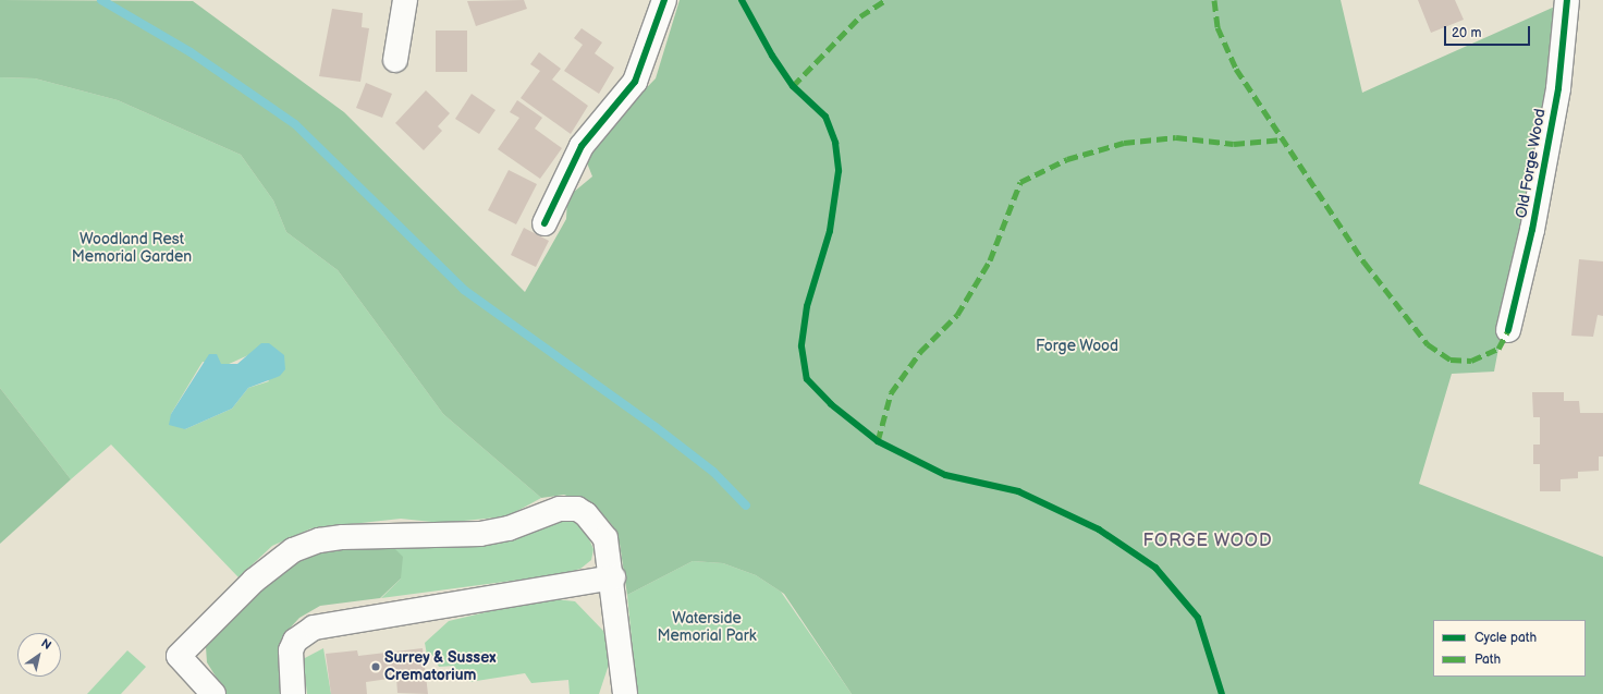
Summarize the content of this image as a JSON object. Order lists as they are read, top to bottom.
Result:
{
  "streets": {
    "street": ["Old Forge Wood"]
  },
  "districts": ["FORGE WOOD"],
  "parks": ["Woodland Rest Memorial Garden", "Forge Wood", "Waterside Memorial Park"],
  "places": ["Surrey & Sussex Crematorium"],
  "legend": ["Cycle path", "Path"],
  "scale_bar": "20 m",
  "north": "top right"
}
